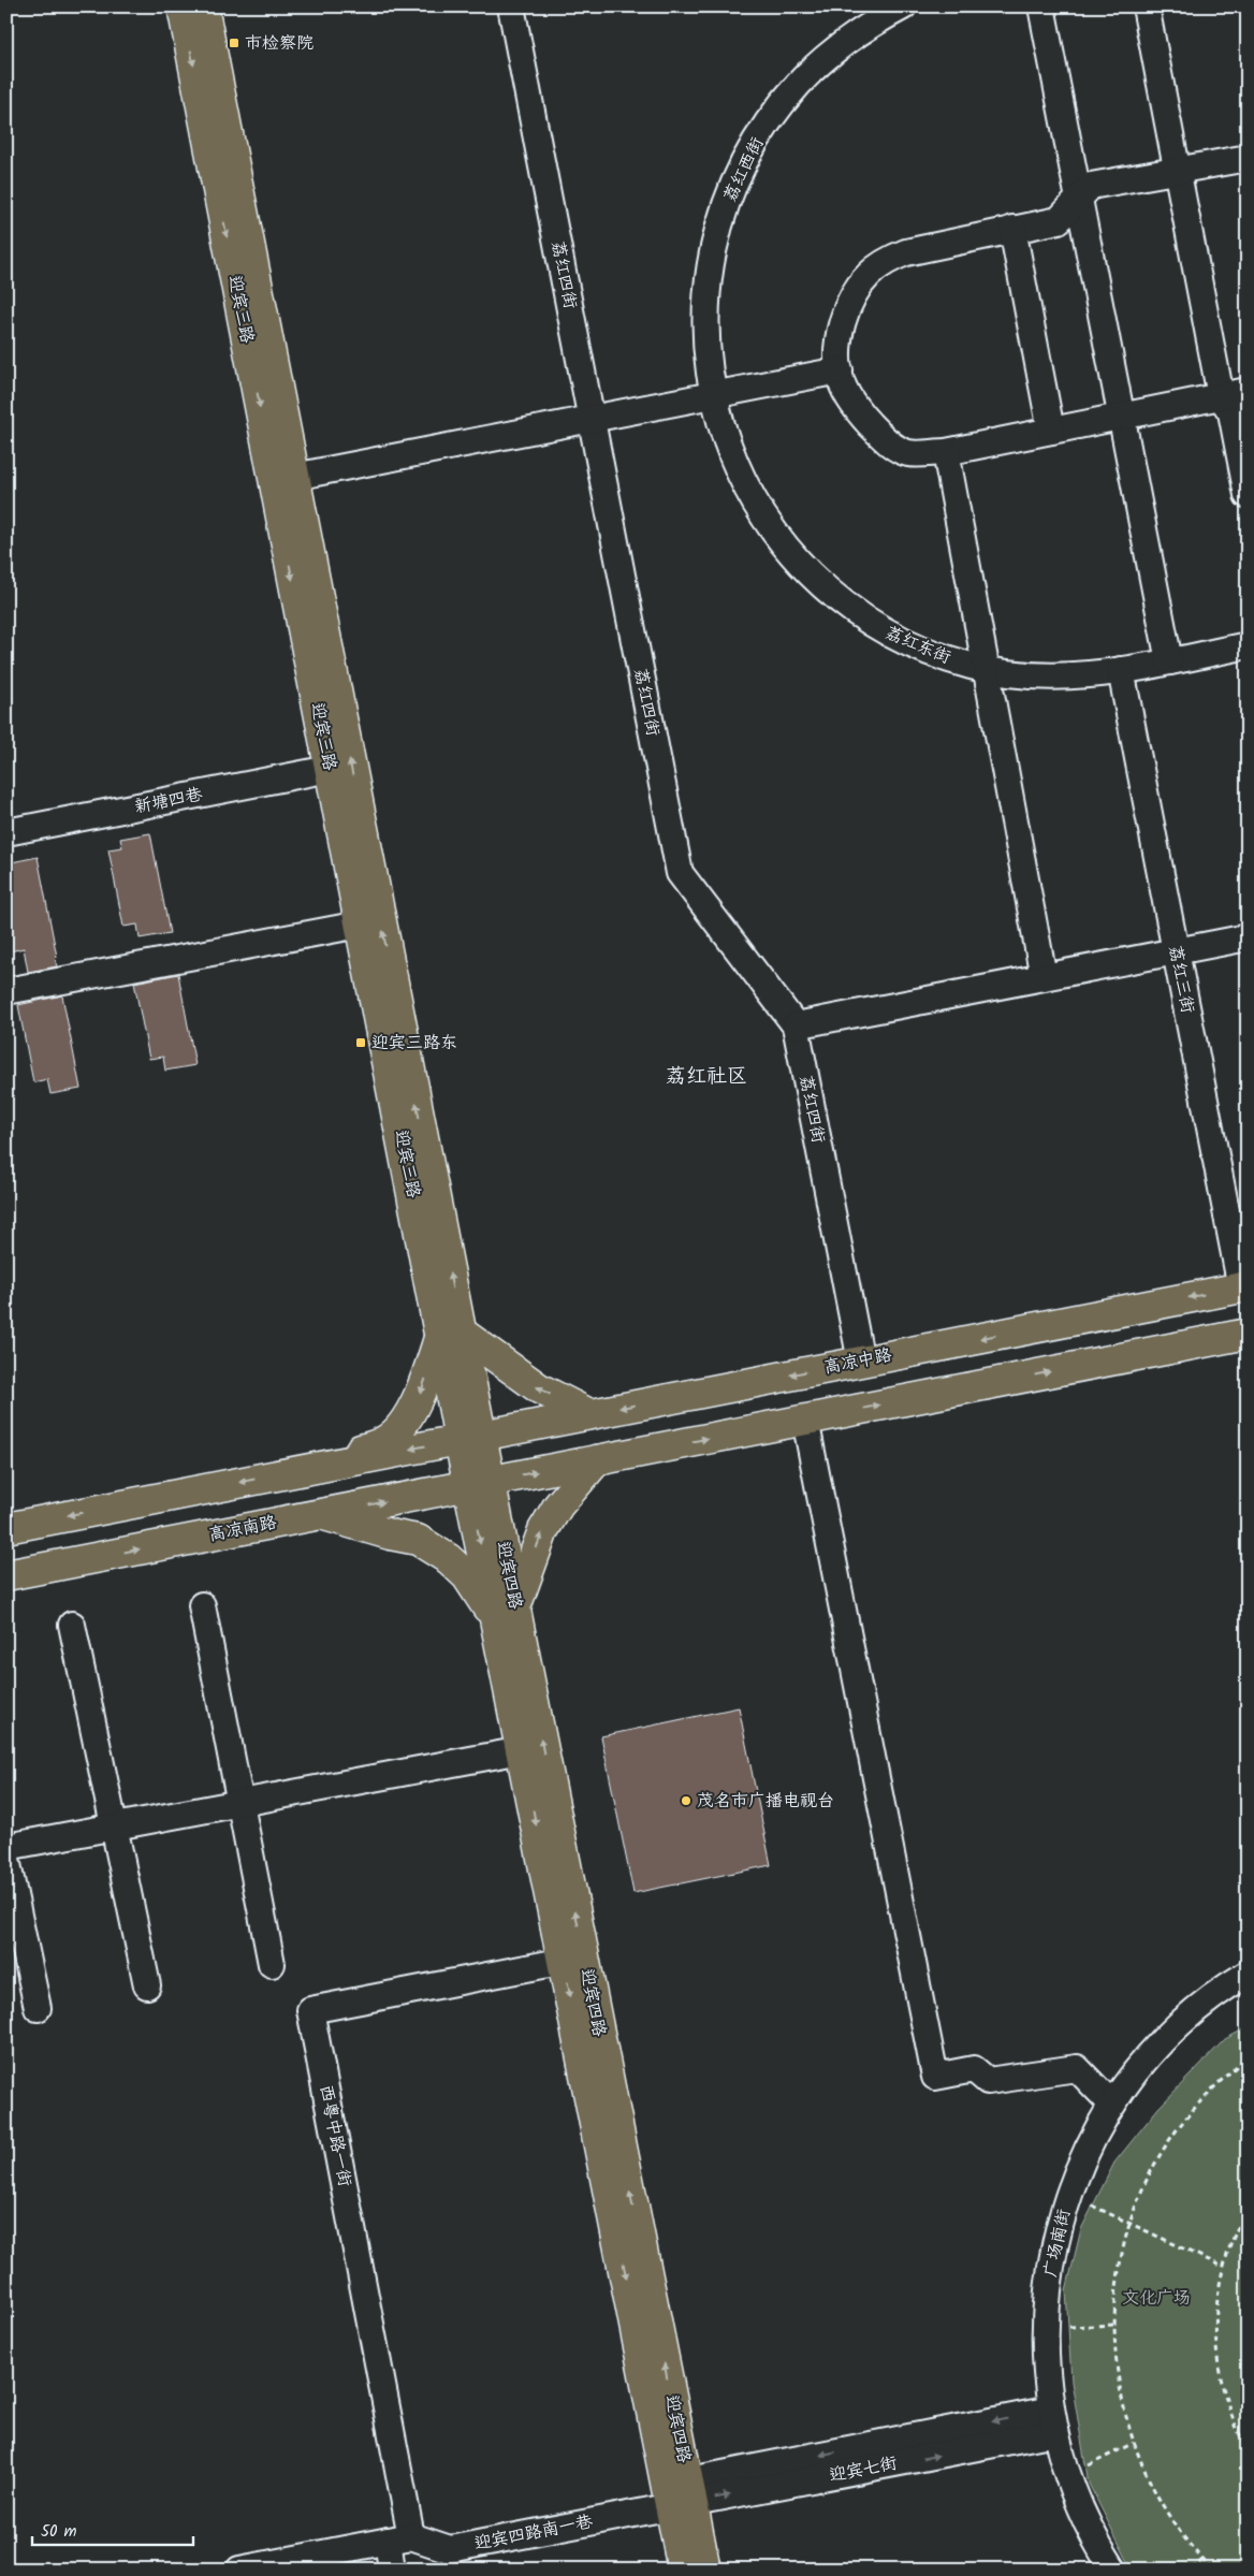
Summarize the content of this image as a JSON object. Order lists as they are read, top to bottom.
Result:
{
  "streets": {
    "main road": [
      "迎宾三路",
      "高凉中路",
      "高凉南路",
      "迎宾四路"
    ],
    "street": [
      "荔红西街",
      "荔红四街",
      "荔红东街",
      "新塘四巷",
      "荔红三街",
      "西粤中路一街",
      "广场南街",
      "迎宾七街",
      "迎宾四路南一巷"
    ]
  },
  "crossings": [
    ["荔红西街", "荔红东街"],
    ["荔红四街", "高凉中路"],
    ["迎宾三路", "新塘四巷"],
    ["迎宾三路", "高凉中路"],
    ["迎宾三路", "高凉南路"],
    ["迎宾三路", "迎宾四路"],
    ["荔红东街", "荔红三街"],
    ["荔红三街", "高凉中路"],
    ["高凉中路", "高凉南路"],
    ["高凉中路", "迎宾四路"],
    ["高凉南路", "迎宾四路"],
    ["迎宾四路", "西粤中路一街"],
    ["迎宾四路", "迎宾七街"],
    ["迎宾四路", "迎宾四路南一巷"],
    ["西粤中路一街", "迎宾四路南一巷"],
    ["广场南街", "迎宾七街"],
    ["迎宾七街", "迎宾四路南一巷"]
  ],
  "districts": ["荔红社区"],
  "parks": ["文化广场"],
  "places": {
    "transit": ["市检察院", "迎宾三路东"],
    "other": ["茂名市广播电视台"]
  },
  "scale_bar": "50 m"
}
